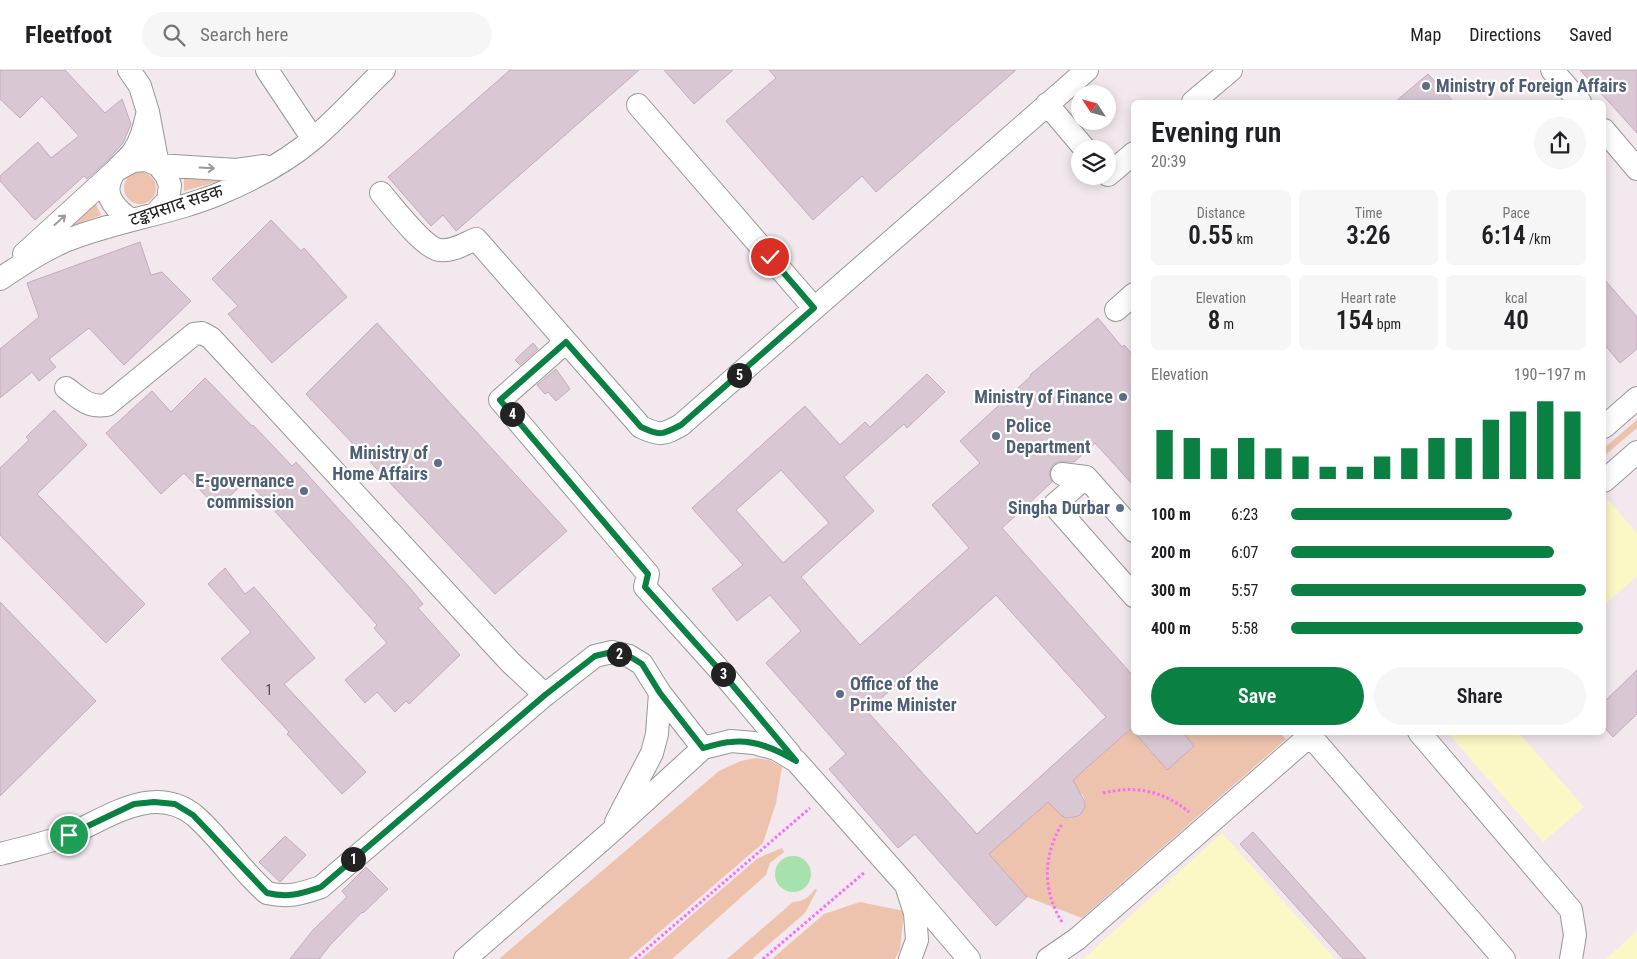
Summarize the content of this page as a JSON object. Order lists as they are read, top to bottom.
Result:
{
  "streets": {
    "street": ["टङ्कप्रसाद सडक"]
  },
  "places": [
    "Ministry of Foreign Affairs",
    "Ministry of Finance",
    "Police Department",
    "Ministry of Home Affairs",
    "E-governance commission",
    "Singha Durbar",
    "Office of the Prime Minister"
  ],
  "house_numbers": ["1"],
  "north": "top left",
  "page": {
    "header": "Fleetfoot",
    "search": "Search here",
    "nav": ["Map", "Directions", "Saved"],
    "heading": ["Evening run", "20:39"],
    "stats": [
      ["Distance", "0.55 km"],
      ["Time", "3:26"],
      ["Pace", "6:14 /km"],
      ["Elevation", "8 m"],
      ["Heart rate", "154 bpm"],
      ["kcal", "40"]
    ],
    "chart": ["Elevation", "190–197 m"],
    "pins": [
      "5",
      "4",
      "2",
      "3",
      "1"
    ],
    "list": [
      {
        "name": "100 m",
        "note": "6:23"
      },
      {
        "name": "200 m",
        "note": "6:07"
      },
      {
        "name": "300 m",
        "note": "5:57"
      },
      {
        "name": "400 m",
        "note": "5:58"
      }
    ],
    "buttons": ["Save", "Share"]
  }
}
